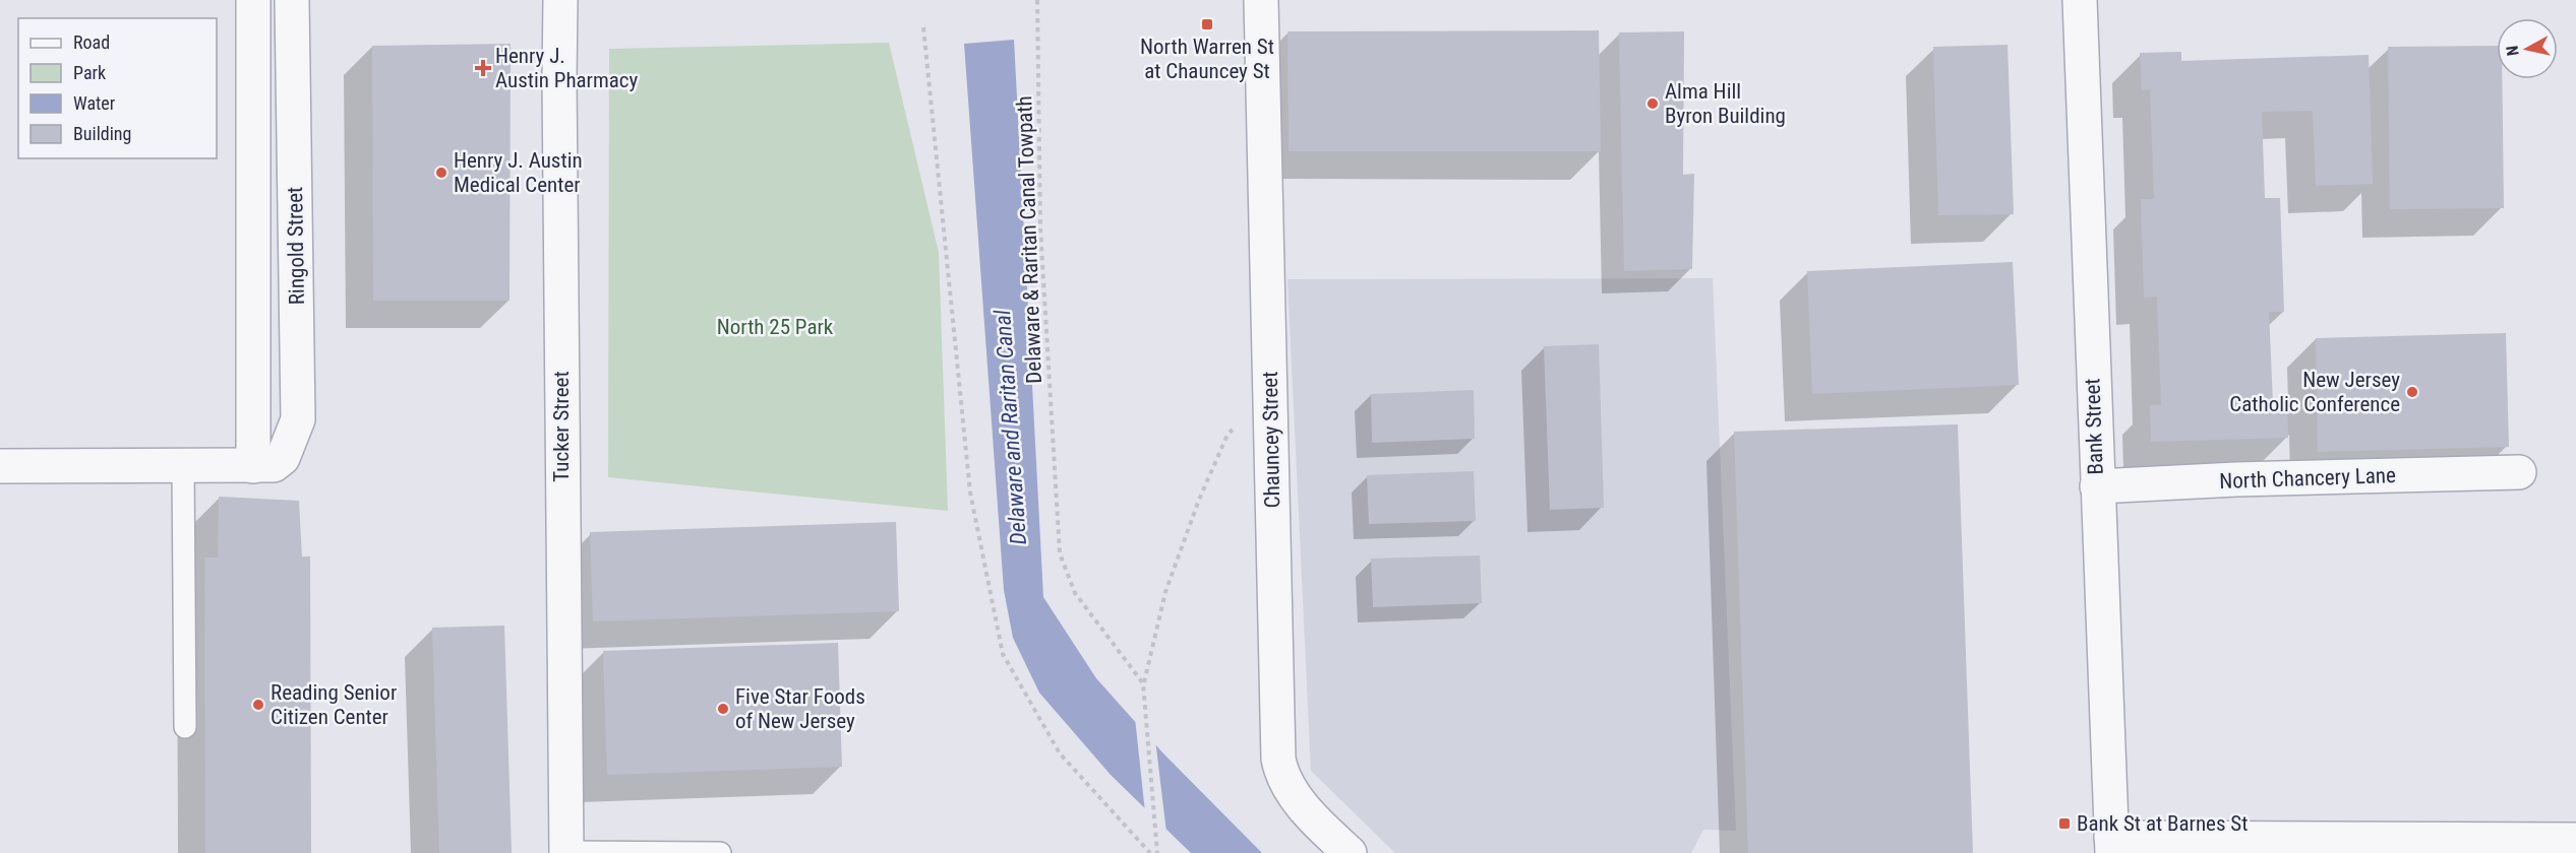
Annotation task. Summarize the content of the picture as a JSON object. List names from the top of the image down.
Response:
{
  "streets": {
    "street": [
      "Ringold Street",
      "Tucker Street",
      "Bank Street",
      "Chauncey Street",
      "North Chancery Lane"
    ],
    "path": ["Delaware & Raritan Canal Towpath"]
  },
  "crossings": [
    ["Bank Street", "North Chancery Lane"]
  ],
  "water": ["Delaware and Raritan Canal"],
  "parks": ["North 25 Park"],
  "places": {
    "transit": ["North Warren St at Chauncey St", "Bank St at Barnes St"],
    "health": ["Henry J. Austin Pharmacy"],
    "other": [
      "Alma Hill Byron Building",
      "Henry J. Austin Medical Center",
      "New Jersey Catholic Conference",
      "Reading Senior Citizen Center",
      "Five Star Foods of New Jersey"
    ]
  },
  "legend": [
    "Road",
    "Park",
    "Water",
    "Building"
  ],
  "north": "left"
}
